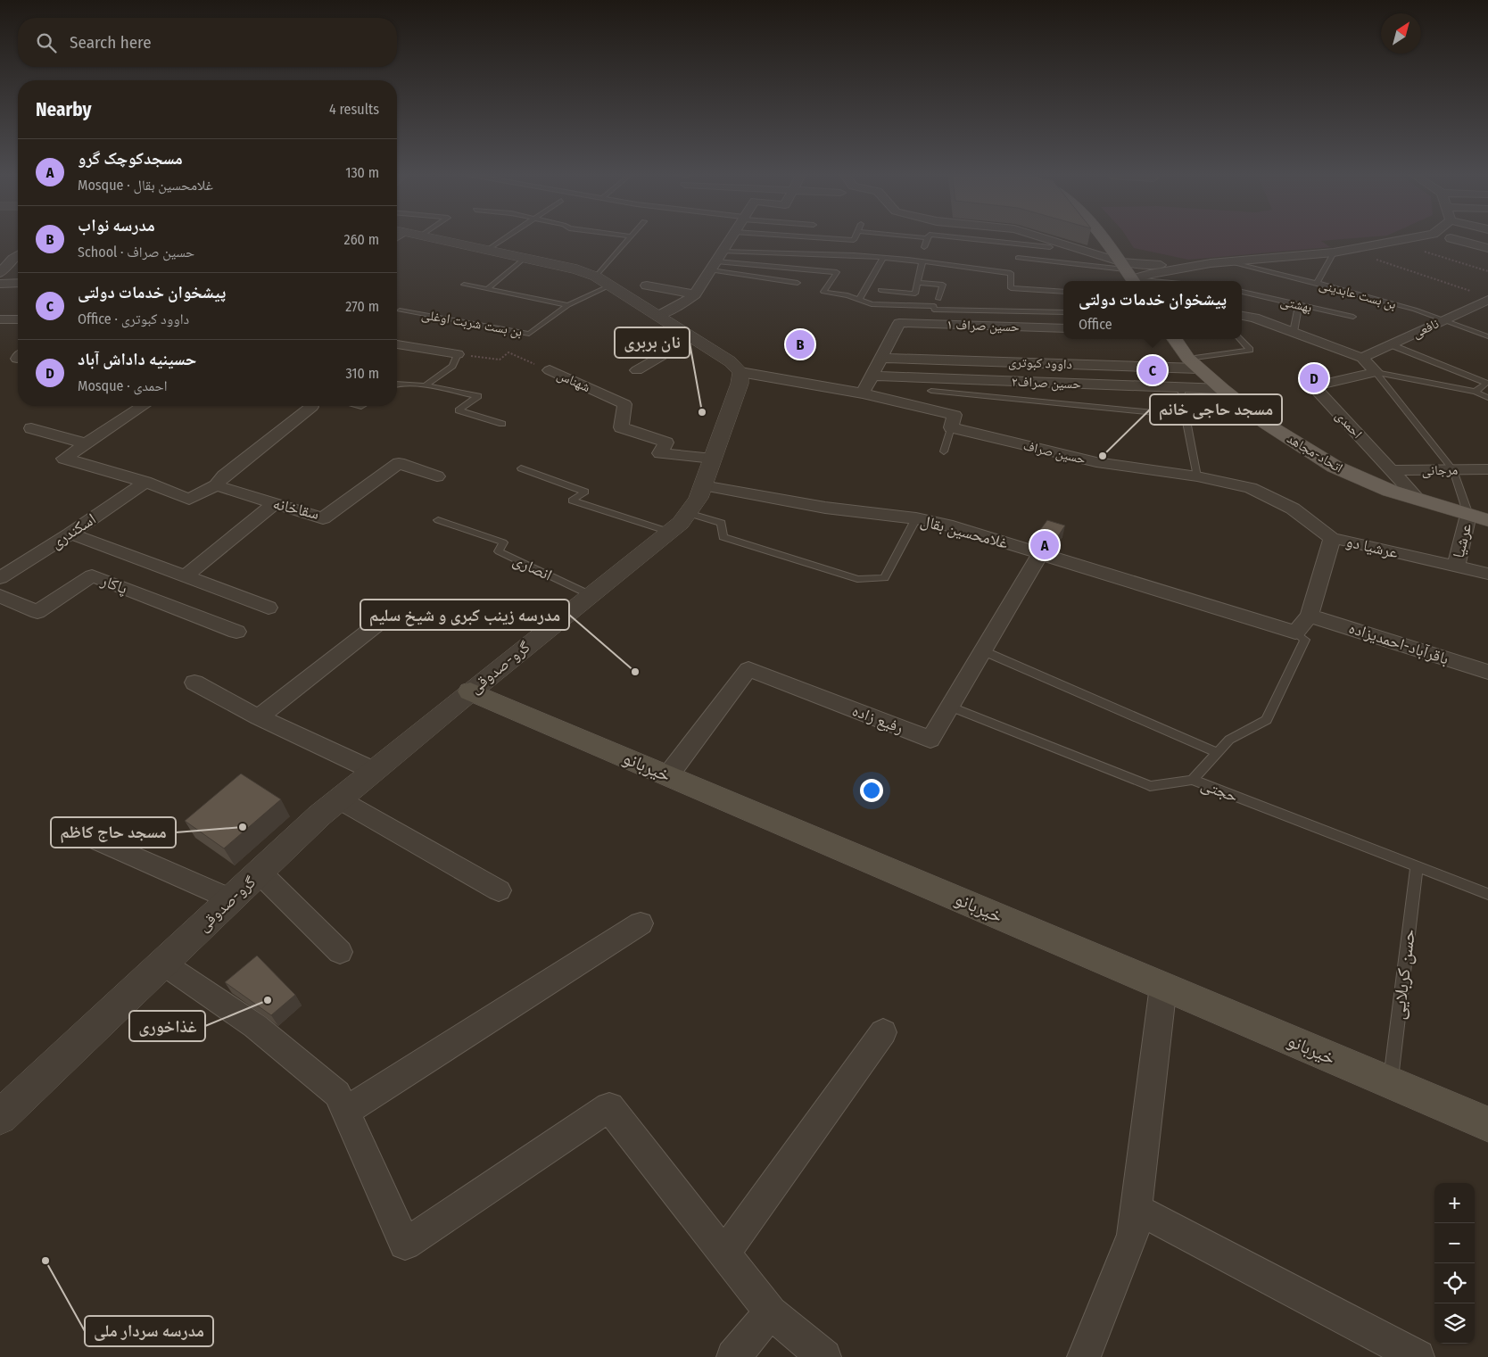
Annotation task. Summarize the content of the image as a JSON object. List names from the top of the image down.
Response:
{
  "streets": {
    "main road": ["اتحاد-مجاهد", "خیربانو"],
    "street": [
      "حسین صراف ۱",
      "نافعی",
      "داوود کبوتری",
      "شهناس",
      "حسین صراف۲",
      "احمدی",
      "حسین صراف",
      "مرجانی",
      "سقاخانه",
      "اسکندری",
      "غلامحسین بقال",
      "عرشیا",
      "عرشیا دو",
      "پاکار",
      "باقرآباد-احمدیزاده",
      "گرو-صدوقی",
      "رفیع زاده"
    ],
    "lane": [
      "بن بست عابدینی",
      "بهشتی",
      "بن بست شربت اوغلی",
      "انصاری",
      "حجتی",
      "حسن کربلایی"
    ]
  },
  "crossings": [
    ["بن بست عابدینی", "نافعی"],
    ["حسین صراف ۱", "داوود کبوتری"],
    ["داوود کبوتری", "اتحاد-مجاهد"],
    ["شهناس", "گرو-صدوقی"],
    ["حسین صراف۲", "اتحاد-مجاهد"],
    ["احمدی", "اتحاد-مجاهد"],
    ["احمدی", "مرجانی"],
    ["حسین صراف", "عرشیا دو"],
    ["اتحاد-مجاهد", "عرشیا"],
    ["غلامحسین بقال", "عرشیا دو"],
    ["غلامحسین بقال", "گرو-صدوقی"],
    ["غلامحسین بقال", "رفیع زاده"],
    ["عرشیا", "عرشیا دو"],
    ["عرشیا دو", "باقرآباد-احمدیزاده"],
    ["انصاری", "گرو-صدوقی"],
    ["گرو-صدوقی", "خیربانو"],
    ["رفیع زاده", "خیربانو"],
    ["رفیع زاده", "حجتی"],
    ["خیربانو", "حسن کربلایی"],
    ["حجتی", "حسن کربلایی"]
  ],
  "places": [
    "نان بربری",
    "مسجد حاجی خانم",
    "مدرسه زینب کبری و شیخ سلیم",
    "مسجد حاج کاظم",
    "غذاخوری",
    "مدرسه سردار ملی"
  ],
  "north": "top right",
  "page": {
    "search": "Search here",
    "heading": ["Nearby", "4 results"],
    "list": [
      {
        "mark": "A",
        "name": "مسجدکوچک گرو",
        "note": "Mosque · غلامحسین بقال",
        "value": "130 m"
      },
      {
        "mark": "B",
        "name": "مدرسه نواب",
        "note": "School · حسین صراف",
        "value": "260 m"
      },
      {
        "mark": "C",
        "name": "پیشخوان خدمات دولتی",
        "note": "Office · داوود کبوتری",
        "value": "270 m"
      },
      {
        "mark": "D",
        "name": "حسینیه داداش آباد",
        "note": "Mosque · احمدی",
        "value": "310 m"
      }
    ],
    "popup": ["پیشخوان خدمات دولتی", "Office"],
    "pins": [
      "B",
      "C",
      "D",
      "A"
    ],
    "map_buttons": ["+", "−"]
  }
}
